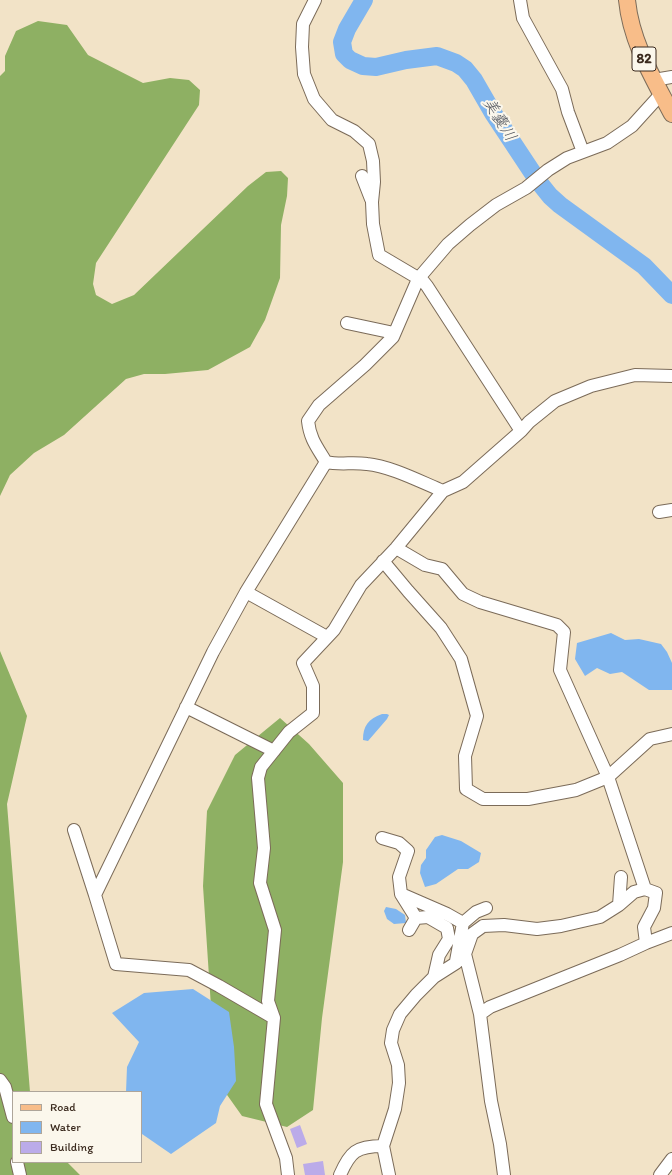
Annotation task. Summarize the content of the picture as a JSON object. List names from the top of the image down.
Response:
{
  "streets": {
    "main road": ["82"]
  },
  "water": ["美嚢川"],
  "legend": ["Road", "Water", "Building"]
}
